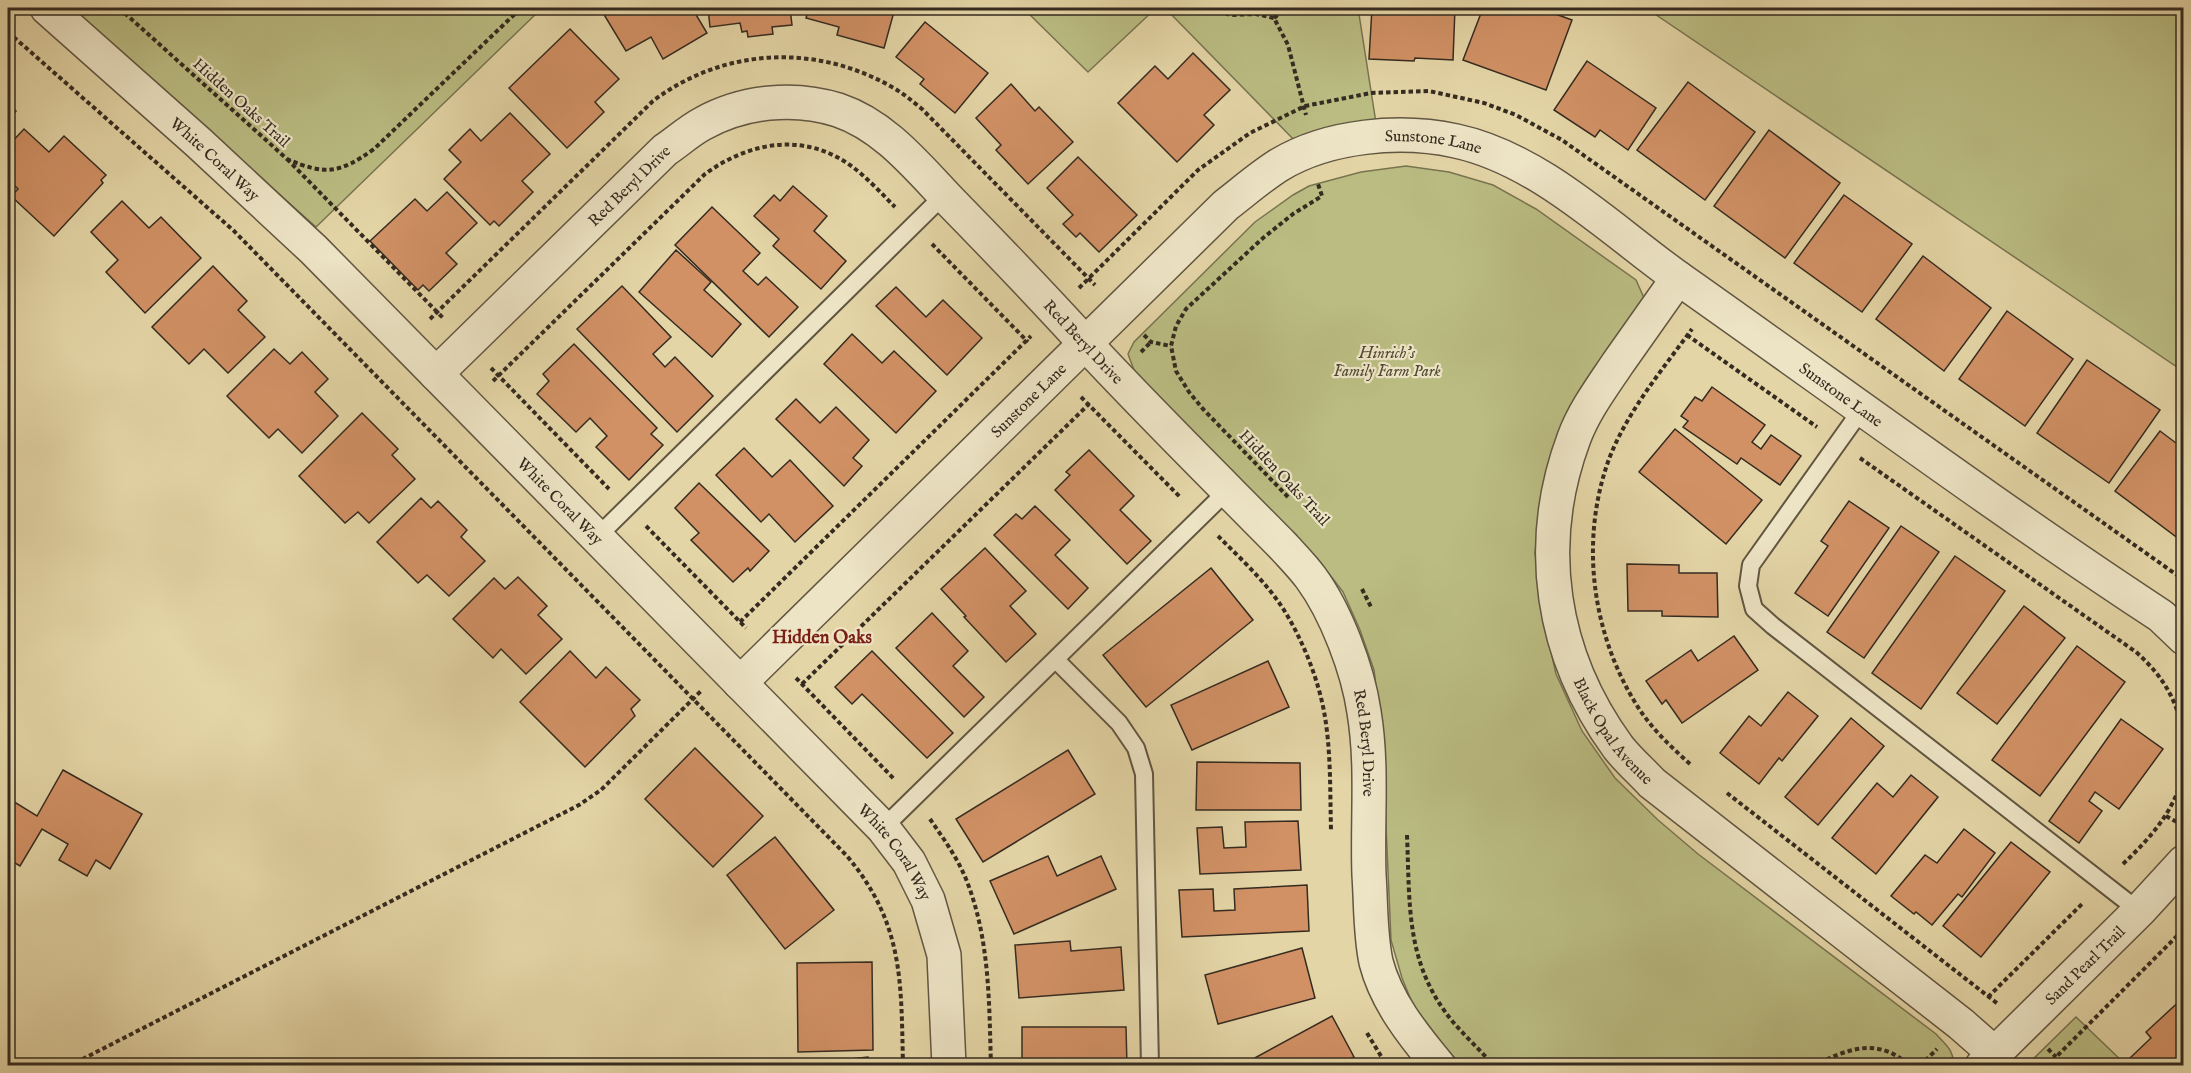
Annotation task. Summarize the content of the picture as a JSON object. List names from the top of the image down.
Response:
{
  "streets": {
    "street": [
      "Sunstone Lane",
      "White Coral Way",
      "Red Beryl Drive",
      "Black Opal Avenue",
      "Sand Pearl Trail"
    ],
    "path": ["Hidden Oaks Trail"]
  },
  "crossings": [
    ["Sunstone Lane", "White Coral Way"],
    ["Sunstone Lane", "Red Beryl Drive"],
    ["Sunstone Lane", "Black Opal Avenue"],
    ["White Coral Way", "Red Beryl Drive"],
    ["Black Opal Avenue", "Sand Pearl Trail"]
  ],
  "districts": ["Hidden Oaks"],
  "parks": ["Hinrich's Family Farm Park"]
}
